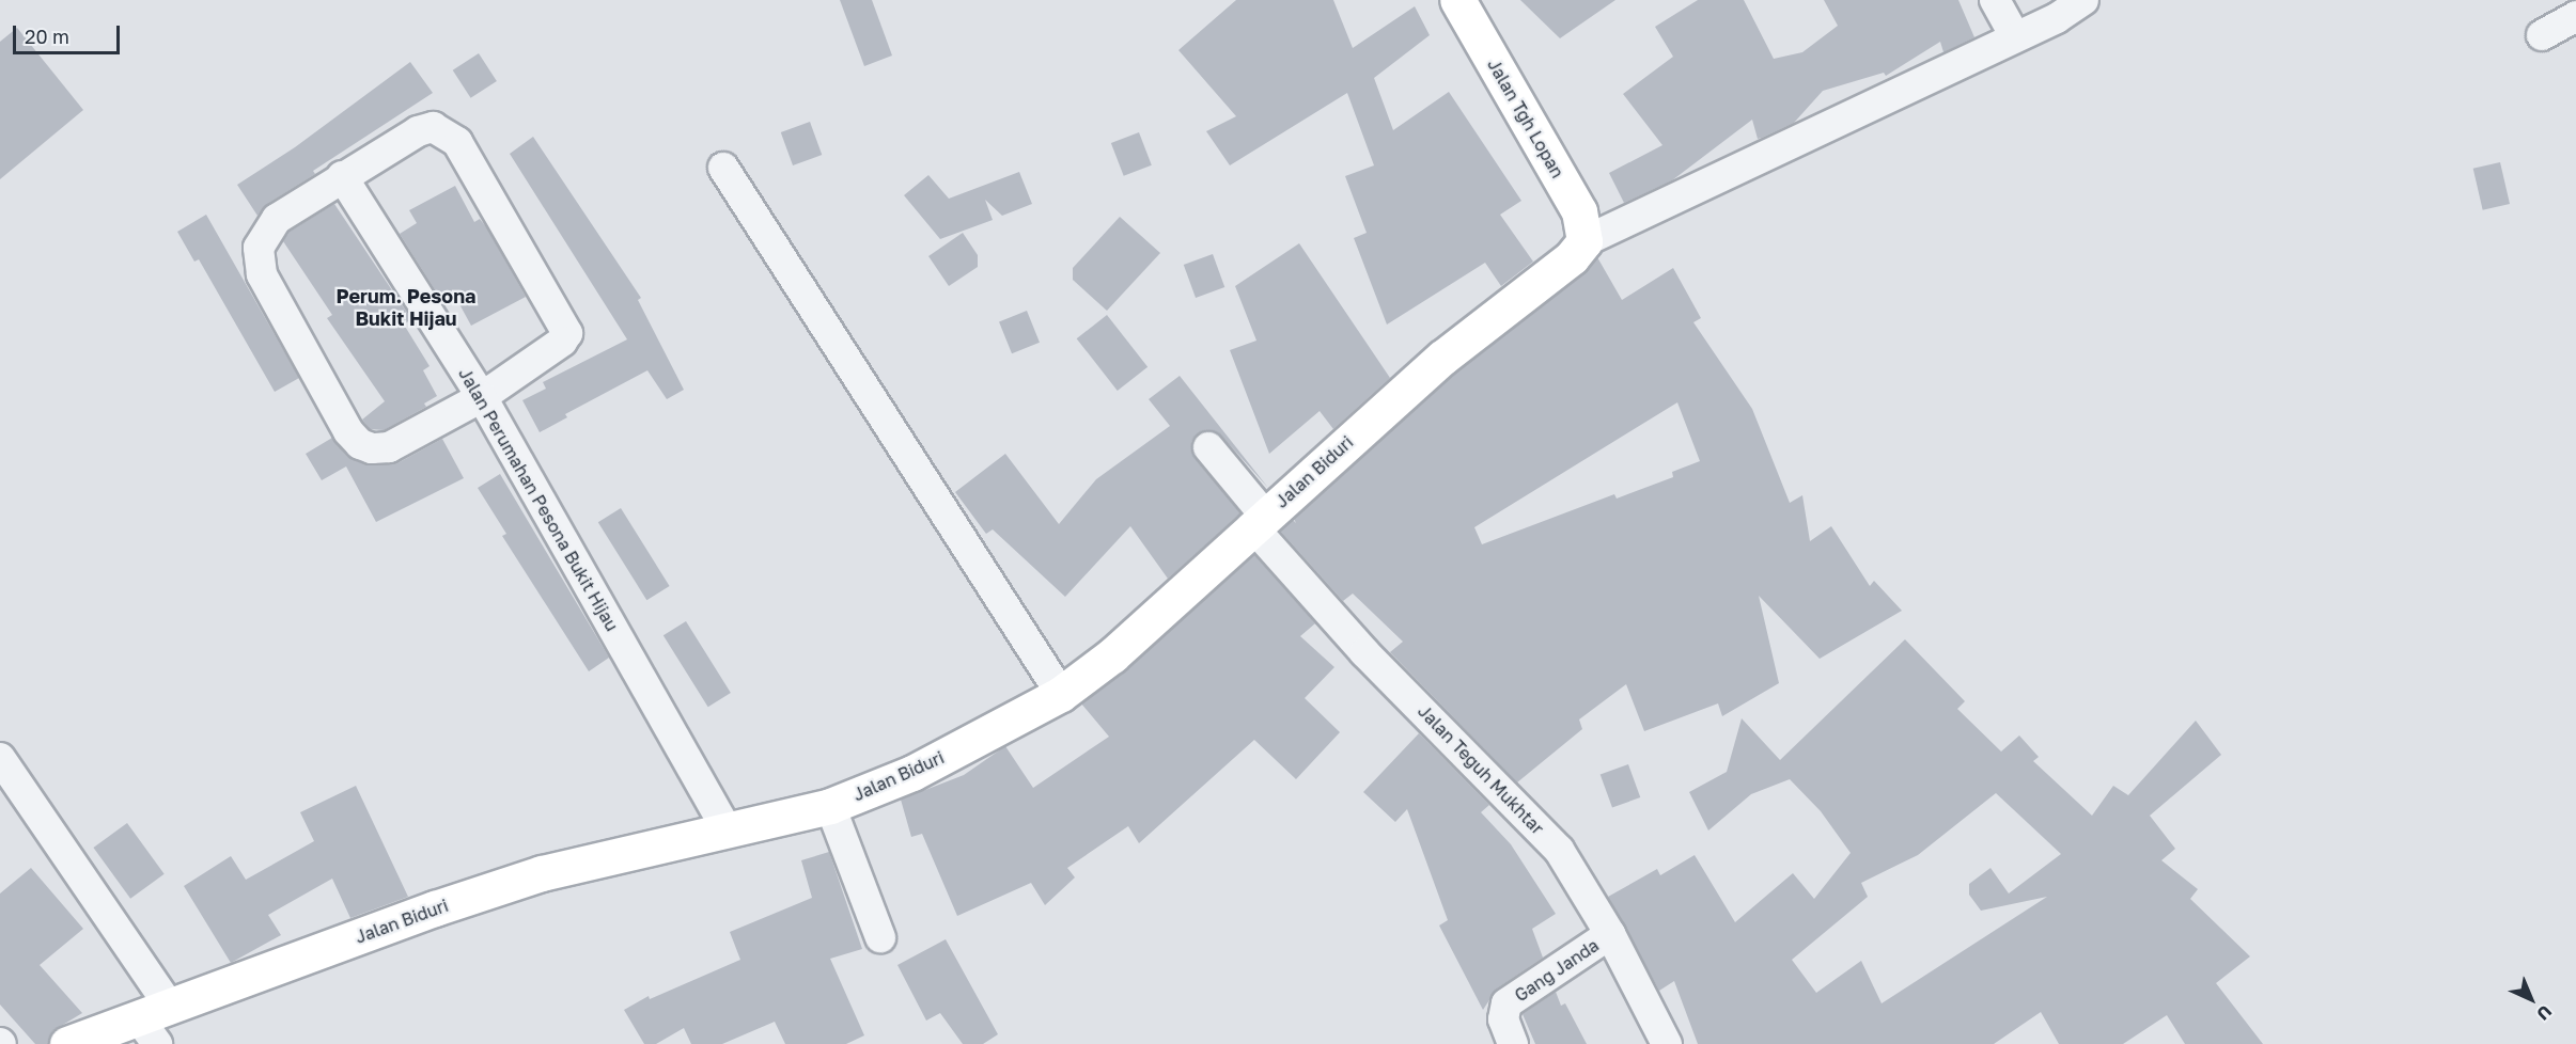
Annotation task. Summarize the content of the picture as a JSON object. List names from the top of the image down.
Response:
{
  "streets": {
    "street": [
      "Jalan Tgh Lopan",
      "Jalan Biduri",
      "Jalan Perumahan Pesona Bukit Hijau",
      "Jalan Teguh Mukhtar",
      "Gang Janda"
    ]
  },
  "crossings": [
    ["Jalan Tgh Lopan", "Jalan Biduri"],
    ["Jalan Biduri", "Jalan Perumahan Pesona Bukit Hijau"],
    ["Jalan Biduri", "Jalan Teguh Mukhtar"],
    ["Jalan Teguh Mukhtar", "Gang Janda"]
  ],
  "districts": ["Perum. Pesona Bukit Hijau"],
  "scale_bar": "20 m",
  "north": "bottom right"
}
